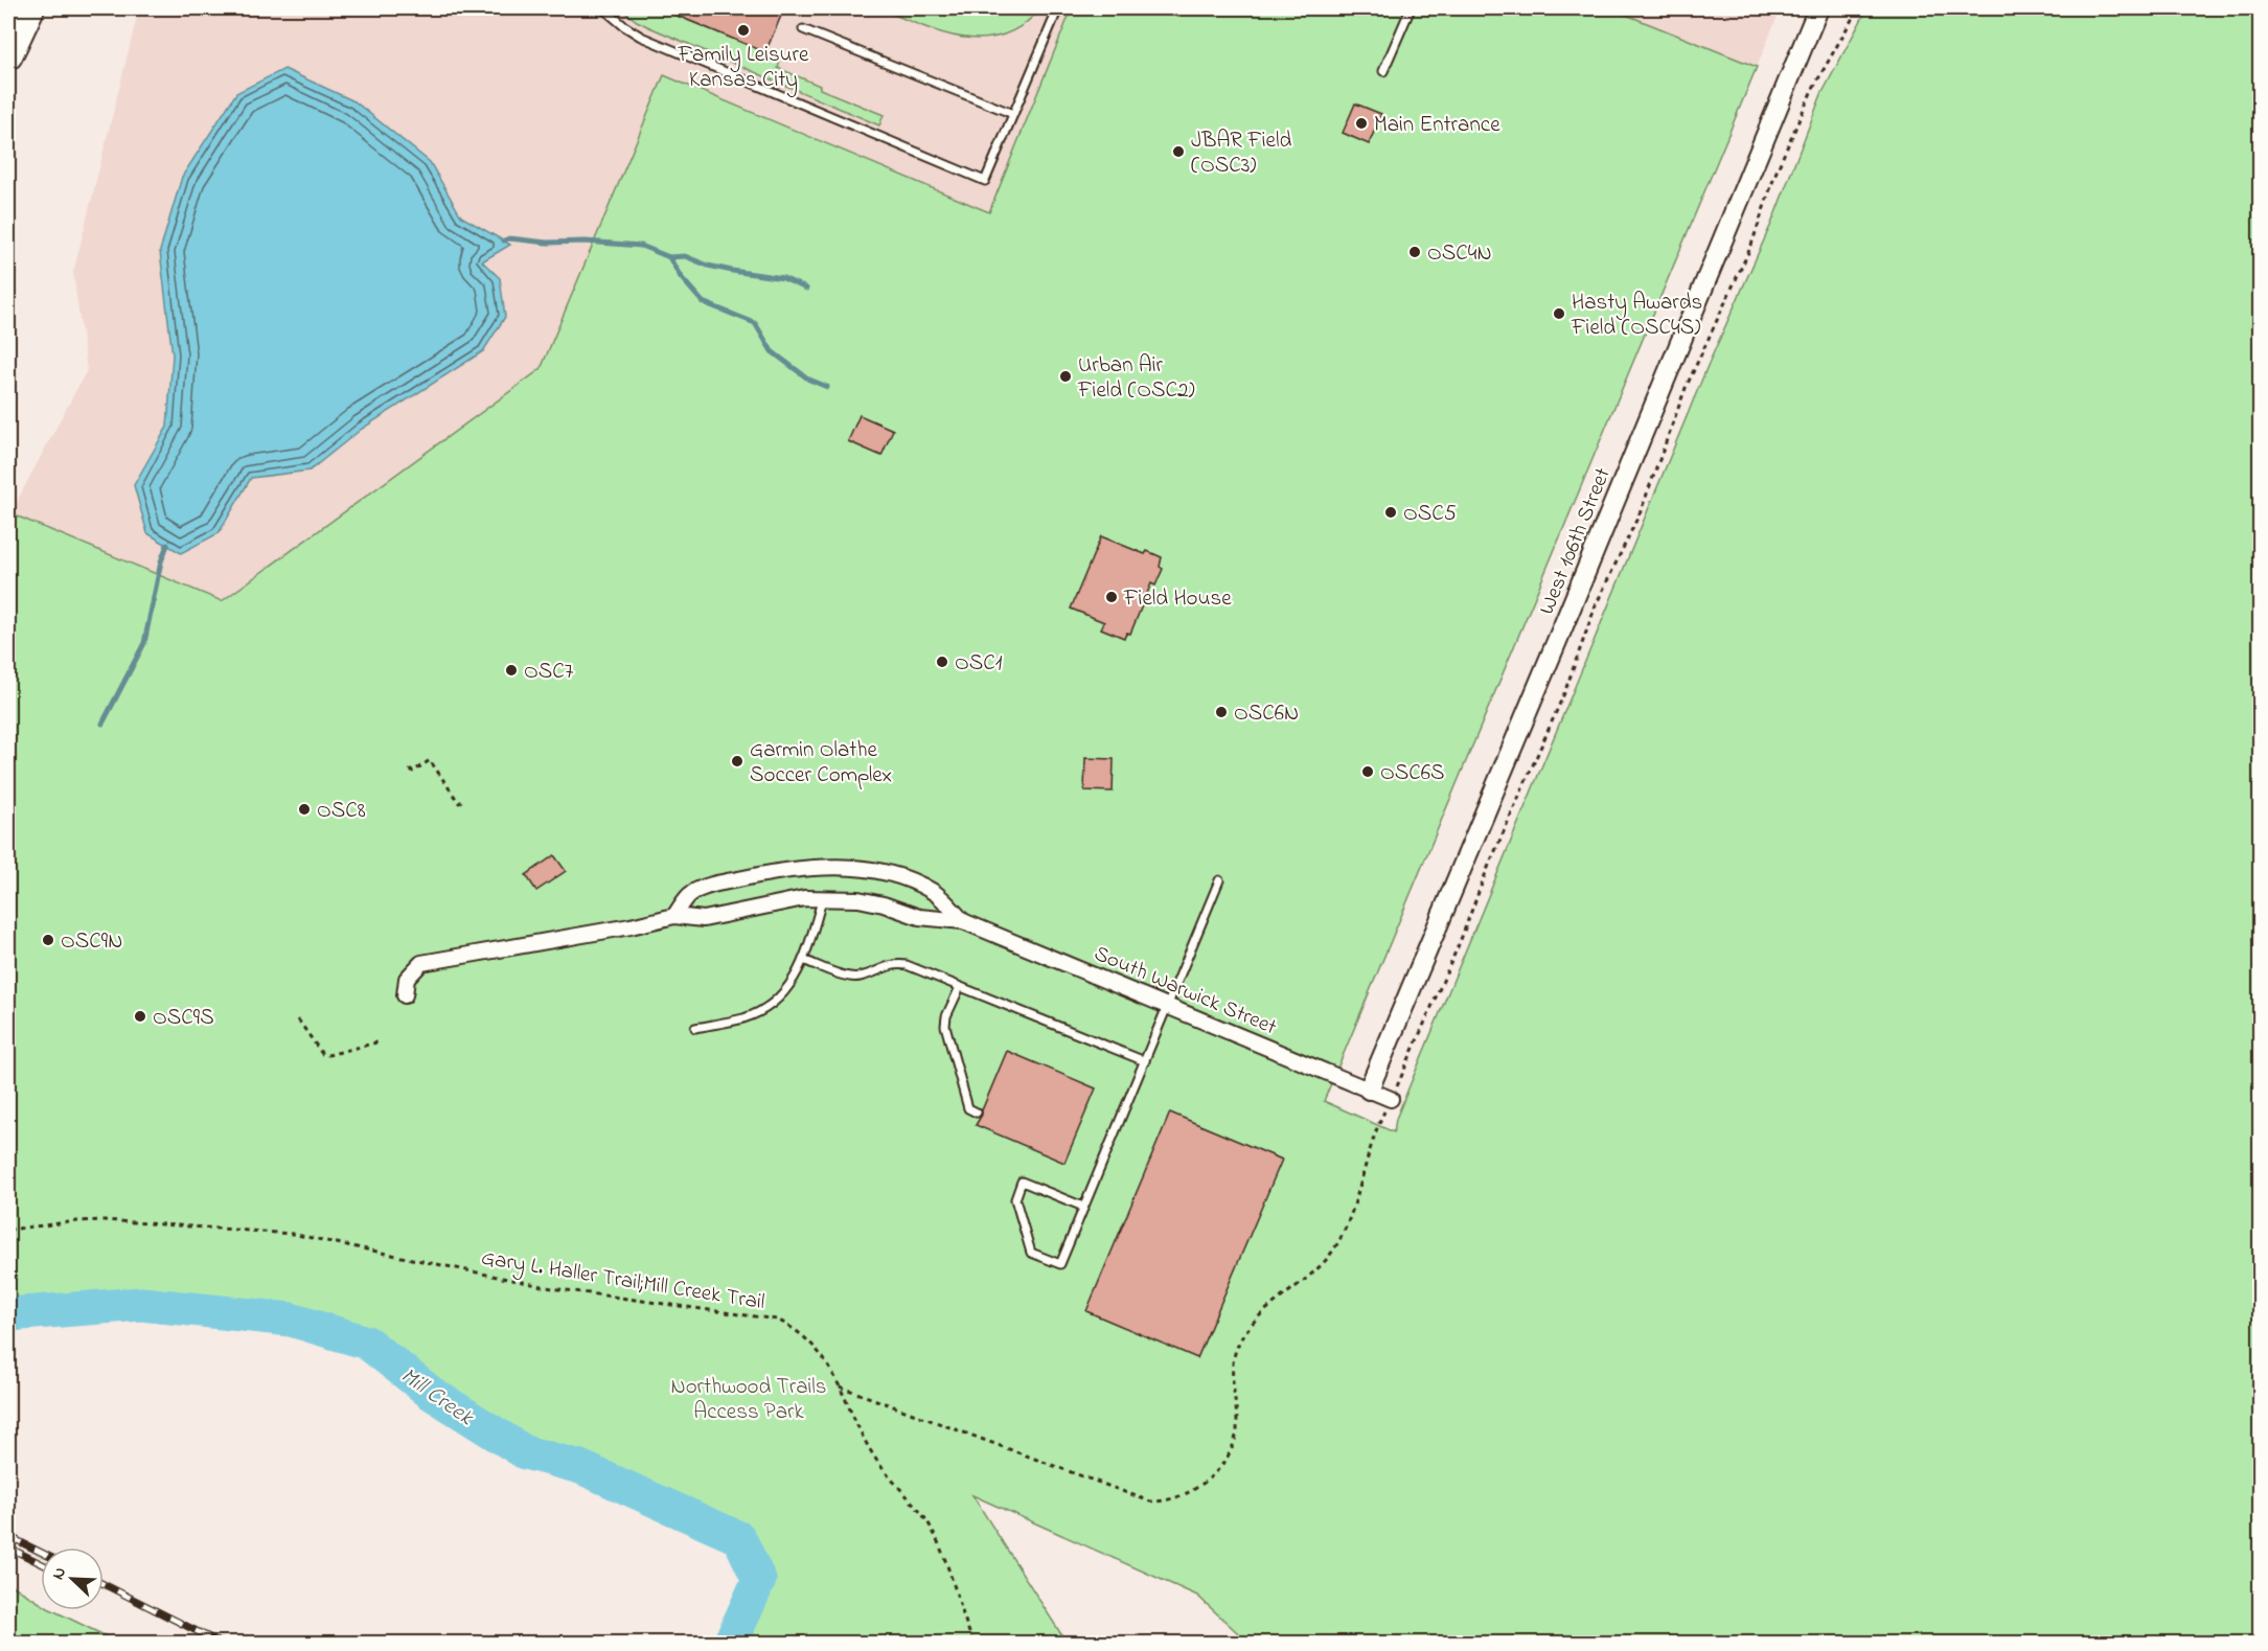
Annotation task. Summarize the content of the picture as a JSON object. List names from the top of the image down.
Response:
{
  "streets": {
    "street": ["West 106th Street", "South Warwick Street"],
    "path": ["Gary L. Haller Trail;Mill Creek Trail"]
  },
  "crossings": [
    ["West 106th Street", "South Warwick Street"]
  ],
  "water": ["Mill Creek"],
  "parks": ["Northwood Trails Access Park"],
  "places": [
    "Family Leisure Kansas City",
    "Main Entrance",
    "JBAR Field (OSC3)",
    "OSC4N",
    "Hasty Awards Field (OSC4S)",
    "Urban Air Field (OSC2)",
    "OSC5",
    "Field House",
    "OSC1",
    "OSC7",
    "OSC6N",
    "Garmin Olathe Soccer Complex",
    "OSC6S",
    "OSC8",
    "OSC9N",
    "OSC9S"
  ],
  "north": "top left"
}
